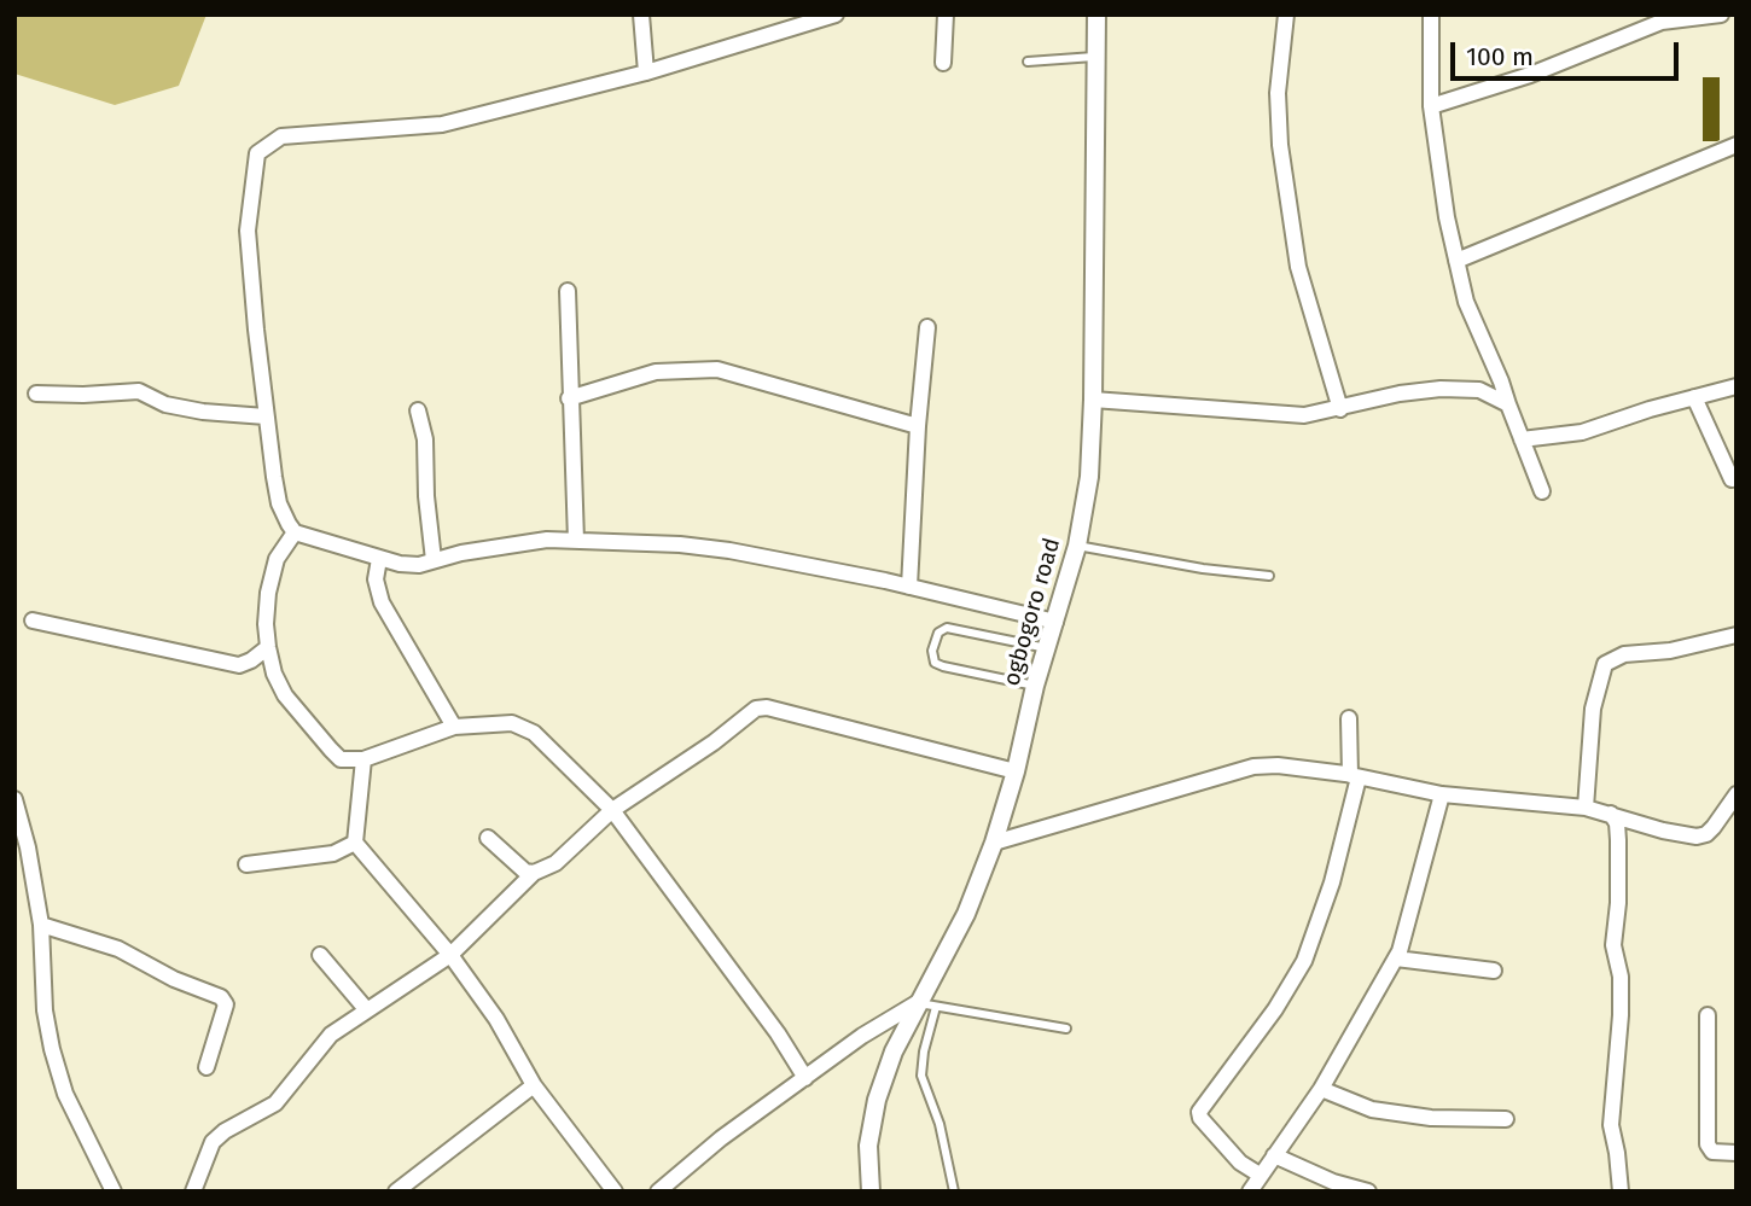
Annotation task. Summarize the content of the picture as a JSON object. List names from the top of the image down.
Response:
{
  "streets": {
    "street": ["ogbogoro road"]
  },
  "scale_bar": "100 m"
}
